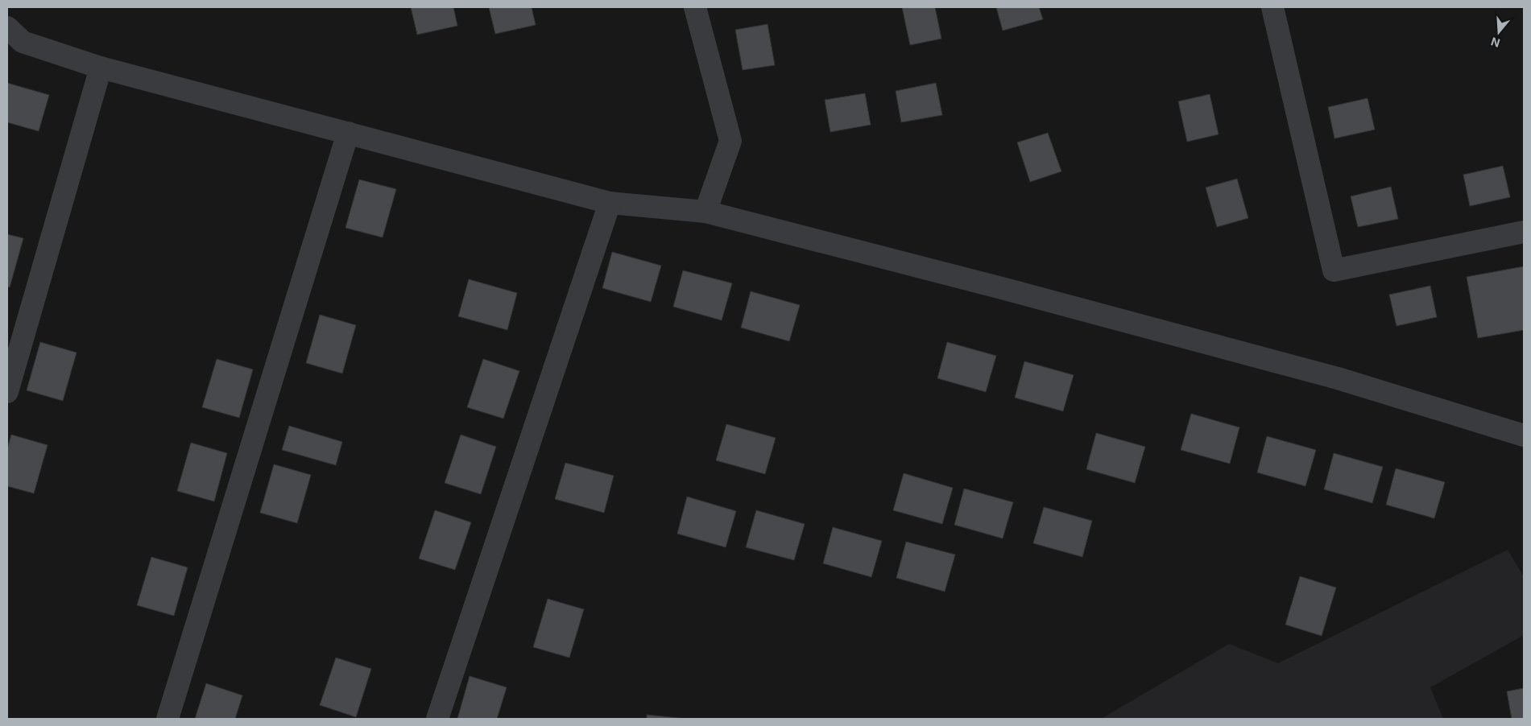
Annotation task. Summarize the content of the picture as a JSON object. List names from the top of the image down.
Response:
{
  "north": "bottom"
}
